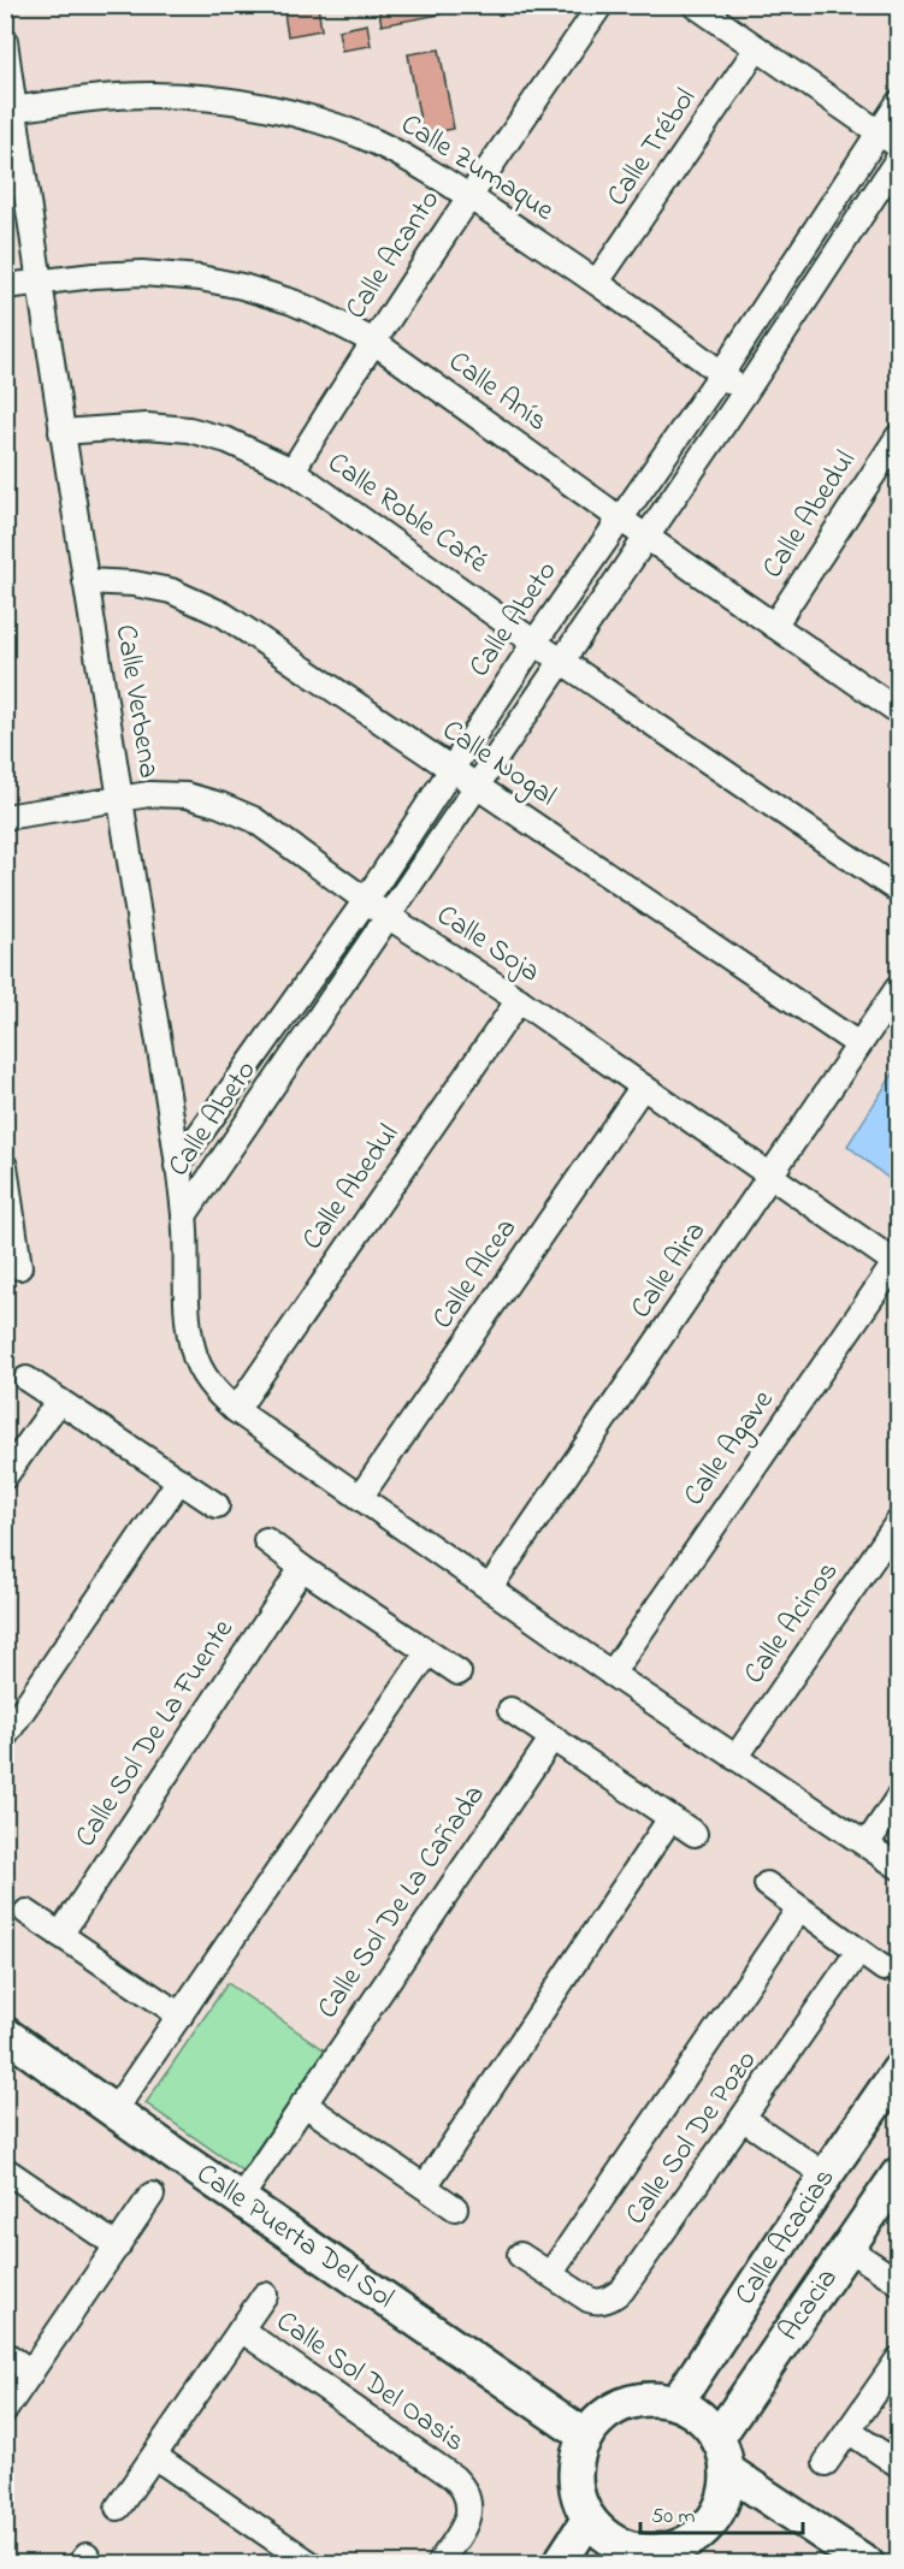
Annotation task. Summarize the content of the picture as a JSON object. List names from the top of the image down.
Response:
{
  "streets": {
    "street": [
      "Calle Trébol",
      "Calle Zumaque",
      "Calle Acanto",
      "Calle Anís",
      "Calle Roble Café",
      "Calle Abedul",
      "Calle Abeto",
      "Calle Verbena",
      "Calle Nogal",
      "Calle Soja",
      "Calle Aira",
      "Calle Alcea",
      "Calle Agave",
      "Calle Acinos",
      "Calle Sol De La Fuente",
      "Calle Sol De La Cañada",
      "Calle Sol De Pozo",
      "Calle Puerta Del Sol",
      "Calle Acacias",
      "Acacia",
      "Calle Sol Del Oasis"
    ]
  },
  "crossings": [
    ["Calle Trébol", "Calle Zumaque"],
    ["Calle Zumaque", "Calle Acanto"],
    ["Calle Zumaque", "Calle Abeto"],
    ["Calle Zumaque", "Calle Verbena"],
    ["Calle Acanto", "Calle Anís"],
    ["Calle Acanto", "Calle Roble Café"],
    ["Calle Anís", "Calle Abedul"],
    ["Calle Anís", "Calle Abeto"],
    ["Calle Anís", "Calle Verbena"],
    ["Calle Roble Café", "Calle Abeto"],
    ["Calle Roble Café", "Calle Verbena"],
    ["Calle Abedul", "Calle Verbena"],
    ["Calle Abedul", "Calle Soja"],
    ["Calle Abeto", "Calle Verbena"],
    ["Calle Abeto", "Calle Nogal"],
    ["Calle Abeto", "Calle Soja"],
    ["Calle Verbena", "Calle Nogal"],
    ["Calle Verbena", "Calle Soja"],
    ["Calle Nogal", "Calle Aira"],
    ["Calle Soja", "Calle Aira"],
    ["Calle Soja", "Calle Alcea"],
    ["Calle Soja", "Calle Agave"],
    ["Calle Sol De La Cañada", "Calle Puerta Del Sol"],
    ["Calle Puerta Del Sol", "Calle Acacias"],
    ["Calle Puerta Del Sol", "Acacia"],
    ["Calle Acacias", "Acacia"]
  ],
  "scale_bar": "50 m"
}
